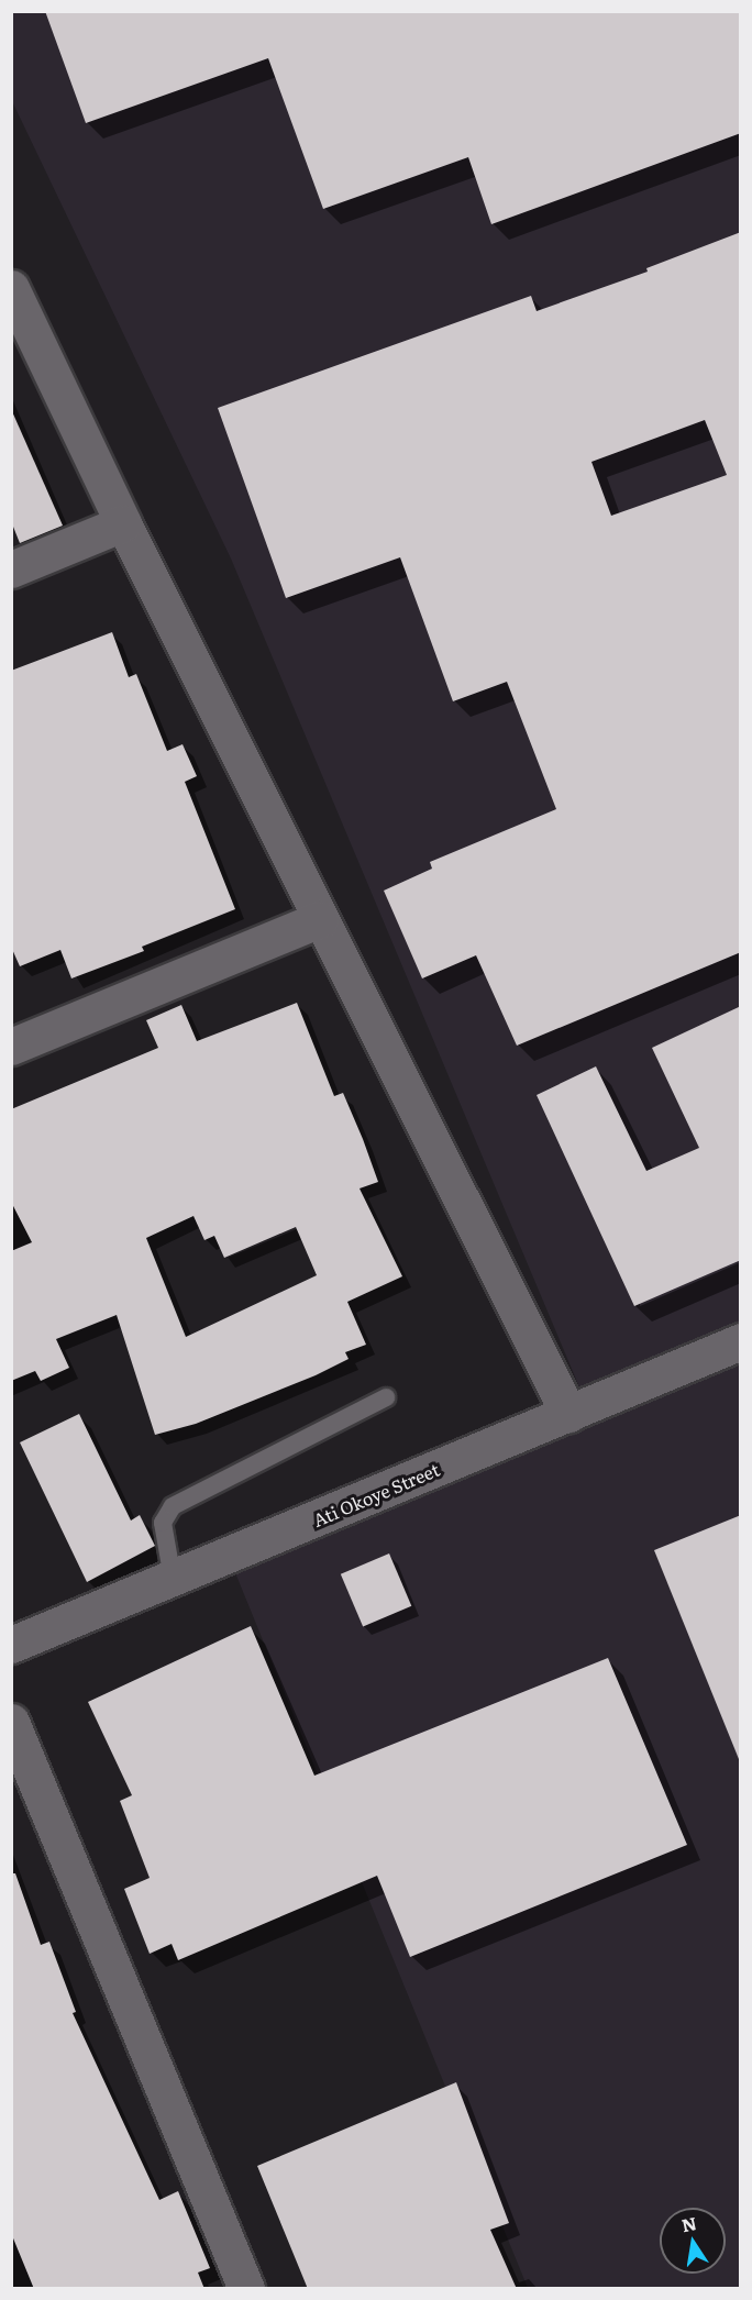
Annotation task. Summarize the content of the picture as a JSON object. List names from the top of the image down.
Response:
{
  "streets": {
    "street": ["Ati Okoye Street"]
  },
  "north": "top"
}
